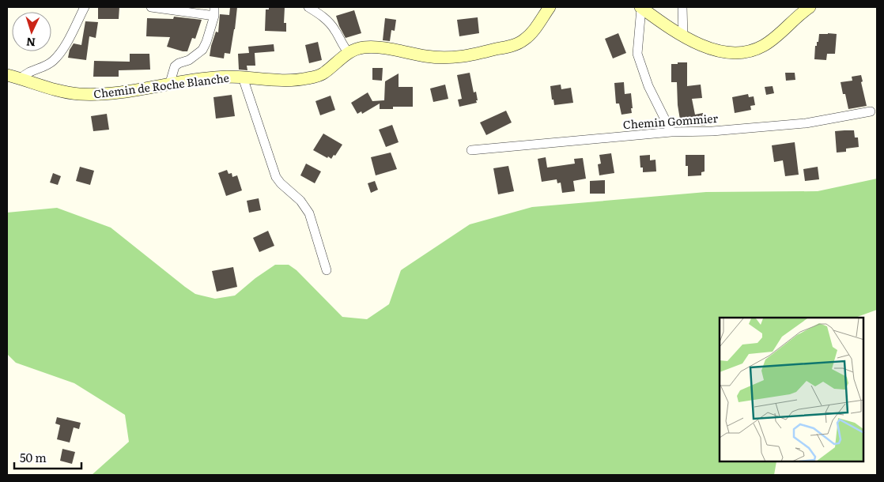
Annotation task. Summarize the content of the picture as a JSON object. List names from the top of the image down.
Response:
{
  "streets": {
    "main road": ["Chemin de Roche Blanche"],
    "street": ["Chemin Gommier"]
  },
  "scale_bar": "50 m",
  "north": "bottom"
}
